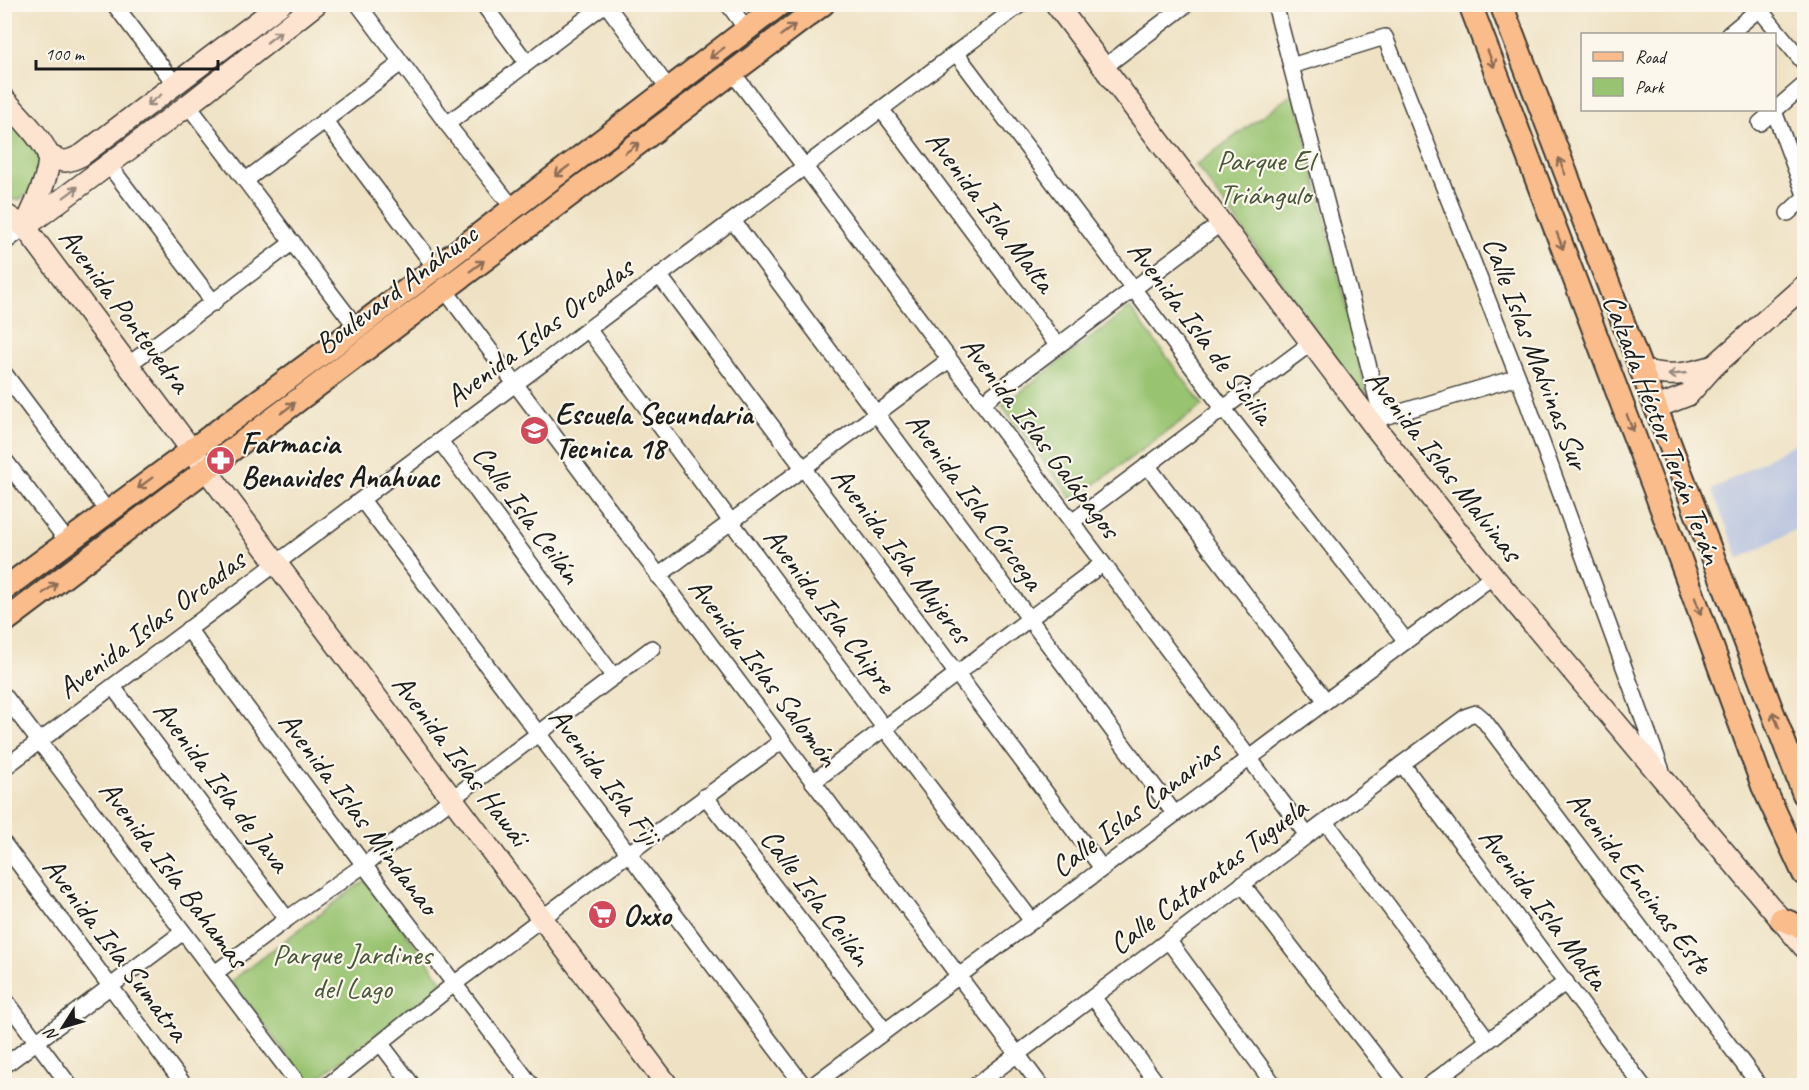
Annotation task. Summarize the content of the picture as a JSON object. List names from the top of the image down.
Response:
{
  "streets": {
    "main road": ["Boulevard Anáhuac", "Calzada Héctor Terán Terán"],
    "street": [
      "Avenida Isla Malta",
      "Avenida Pontevedra",
      "Avenida Islas Orcadas",
      "Avenida Isla de Sicilia",
      "Calle Islas Malvinas Sur",
      "Avenida Islas Galápagos",
      "Avenida Islas Malvinas",
      "Avenida Isla Córcega",
      "Calle Isla Ceilán",
      "Avenida Isla Mujeres",
      "Avenida Isla Chipre",
      "Avenida Islas Salomón",
      "Avenida Islas Hawái",
      "Avenida Isla Fiji",
      "Avenida Isla de Java",
      "Calle Islas Canarias",
      "Avenida Islas Mindanao",
      "Avenida Isla Bahamas",
      "Calle Cataratas Tuguela",
      "Avenida Encinas Este",
      "Avenida Isla Sumatra"
    ]
  },
  "crossings": [
    ["Avenida Isla Malta", "Avenida Islas Orcadas"],
    ["Avenida Isla Malta", "Calle Cataratas Tuguela"],
    ["Boulevard Anáhuac", "Avenida Pontevedra"],
    ["Boulevard Anáhuac", "Avenida Islas Galápagos"],
    ["Boulevard Anáhuac", "Avenida Islas Salomón"],
    ["Boulevard Anáhuac", "Avenida Islas Hawái"],
    ["Avenida Pontevedra", "Avenida Islas Hawái"],
    ["Avenida Islas Orcadas", "Avenida Isla de Sicilia"],
    ["Avenida Islas Orcadas", "Avenida Islas Galápagos"],
    ["Avenida Islas Orcadas", "Avenida Isla Córcega"],
    ["Avenida Islas Orcadas", "Calle Isla Ceilán"],
    ["Avenida Islas Orcadas", "Avenida Isla Mujeres"],
    ["Avenida Islas Orcadas", "Avenida Isla Chipre"],
    ["Avenida Islas Orcadas", "Avenida Islas Salomón"],
    ["Avenida Islas Orcadas", "Avenida Islas Hawái"],
    ["Avenida Islas Orcadas", "Avenida Isla Fiji"],
    ["Avenida Islas Orcadas", "Avenida Isla de Java"],
    ["Avenida Islas Orcadas", "Avenida Islas Mindanao"],
    ["Avenida Islas Orcadas", "Avenida Isla Bahamas"],
    ["Avenida Isla de Sicilia", "Calle Islas Canarias"],
    ["Calle Islas Malvinas Sur", "Avenida Islas Malvinas"],
    ["Avenida Islas Galápagos", "Calle Islas Canarias"],
    ["Avenida Islas Galápagos", "Calle Cataratas Tuguela"],
    ["Avenida Islas Malvinas", "Calle Islas Canarias"],
    ["Avenida Isla Córcega", "Calle Islas Canarias"],
    ["Calle Isla Ceilán", "Calle Islas Canarias"],
    ["Avenida Isla Mujeres", "Calle Islas Canarias"],
    ["Avenida Isla Chipre", "Calle Islas Canarias"],
    ["Avenida Islas Salomón", "Calle Islas Canarias"],
    ["Avenida Islas Salomón", "Calle Cataratas Tuguela"],
    ["Calle Cataratas Tuguela", "Avenida Encinas Este"]
  ],
  "parks": ["Parque El Triángulo", "Parque Jardines del Lago"],
  "places": {
    "school or university": ["Escuela Secundaria Tecnica 18"],
    "pharmacy": ["Farmacia Benavides Anahuac"],
    "supermarket": ["Oxxo"]
  },
  "legend": ["Road", "Park"],
  "scale_bar": "100 m",
  "north": "bottom left"
}
